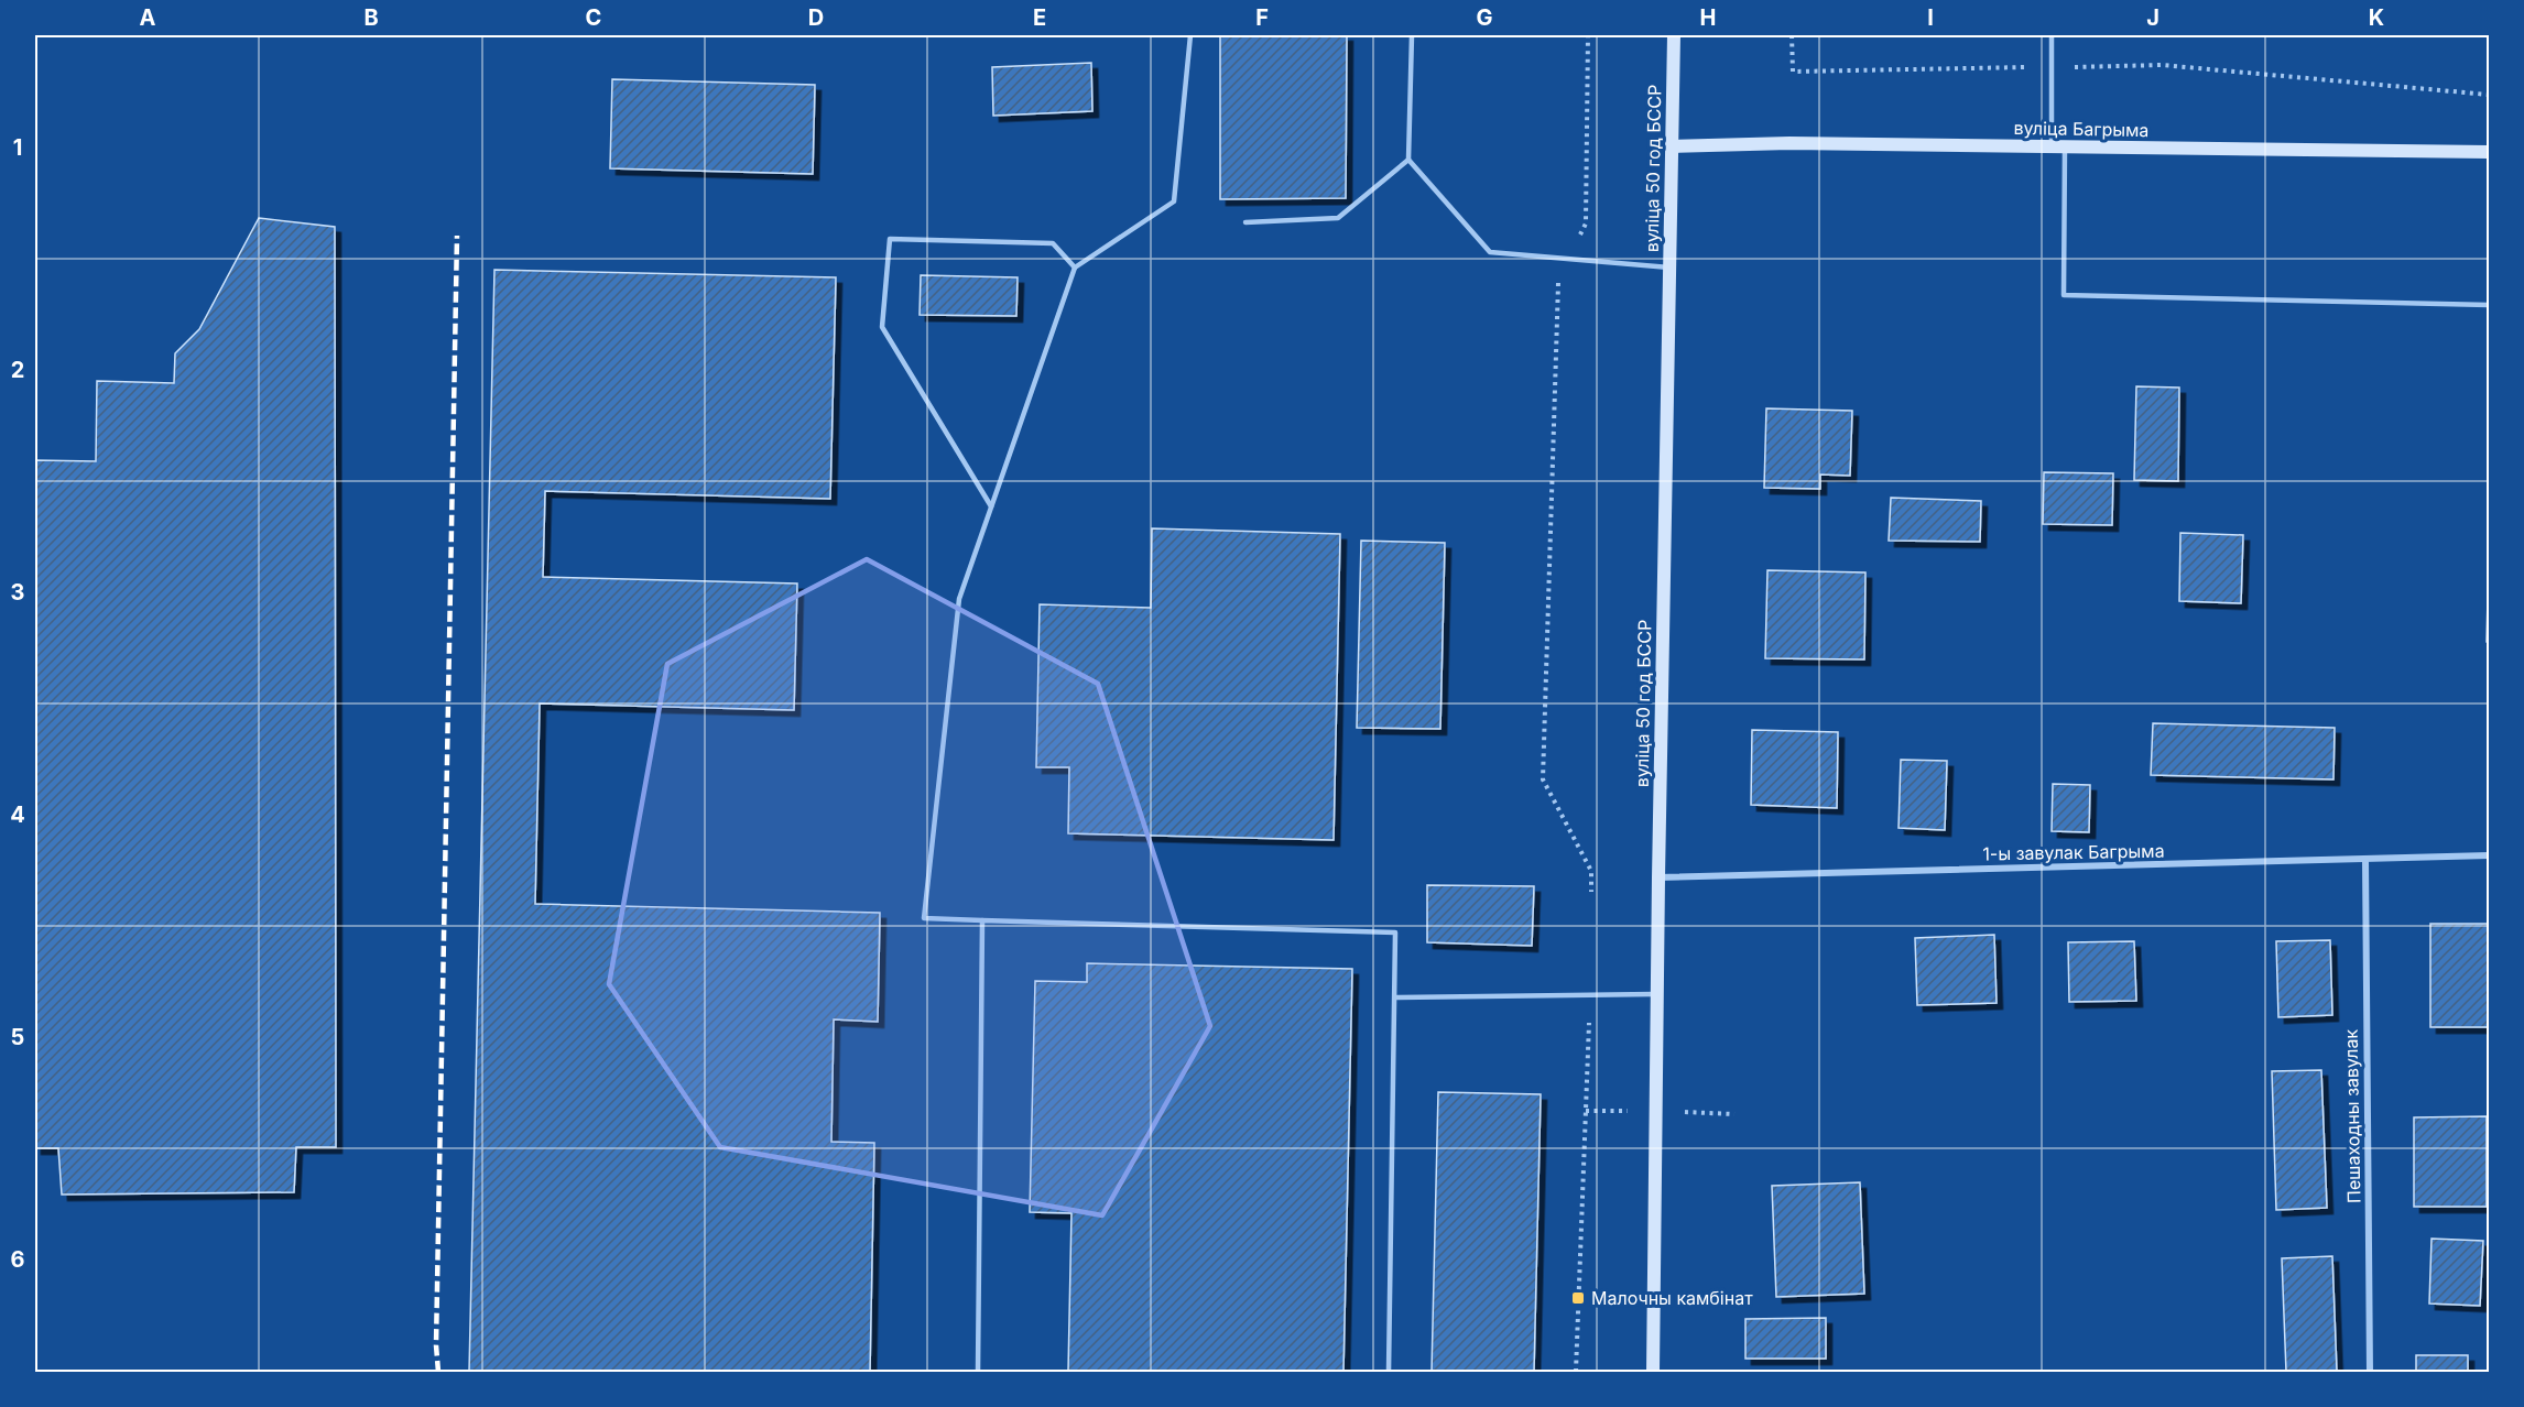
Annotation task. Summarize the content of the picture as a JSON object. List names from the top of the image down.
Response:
{
  "streets": {
    "main road": ["вуліца Багрыма", "вуліца 50 год БССР"],
    "street": ["1-ы завулак Багрыма", "Пешаходны завулак"]
  },
  "crossings": [
    ["вуліца Багрыма", "вуліца 50 год БССР"],
    ["вуліца 50 год БССР", "1-ы завулак Багрыма"],
    ["1-ы завулак Багрыма", "Пешаходны завулак"]
  ],
  "places": {
    "transit": ["Малочны камбінат"]
  },
  "grid": {
    "columns": [
      "A",
      "B",
      "C",
      "D",
      "E",
      "F",
      "G",
      "H",
      "I",
      "J",
      "K"
    ],
    "rows": [
      "1",
      "2",
      "3",
      "4",
      "5",
      "6"
    ]
  }
}
